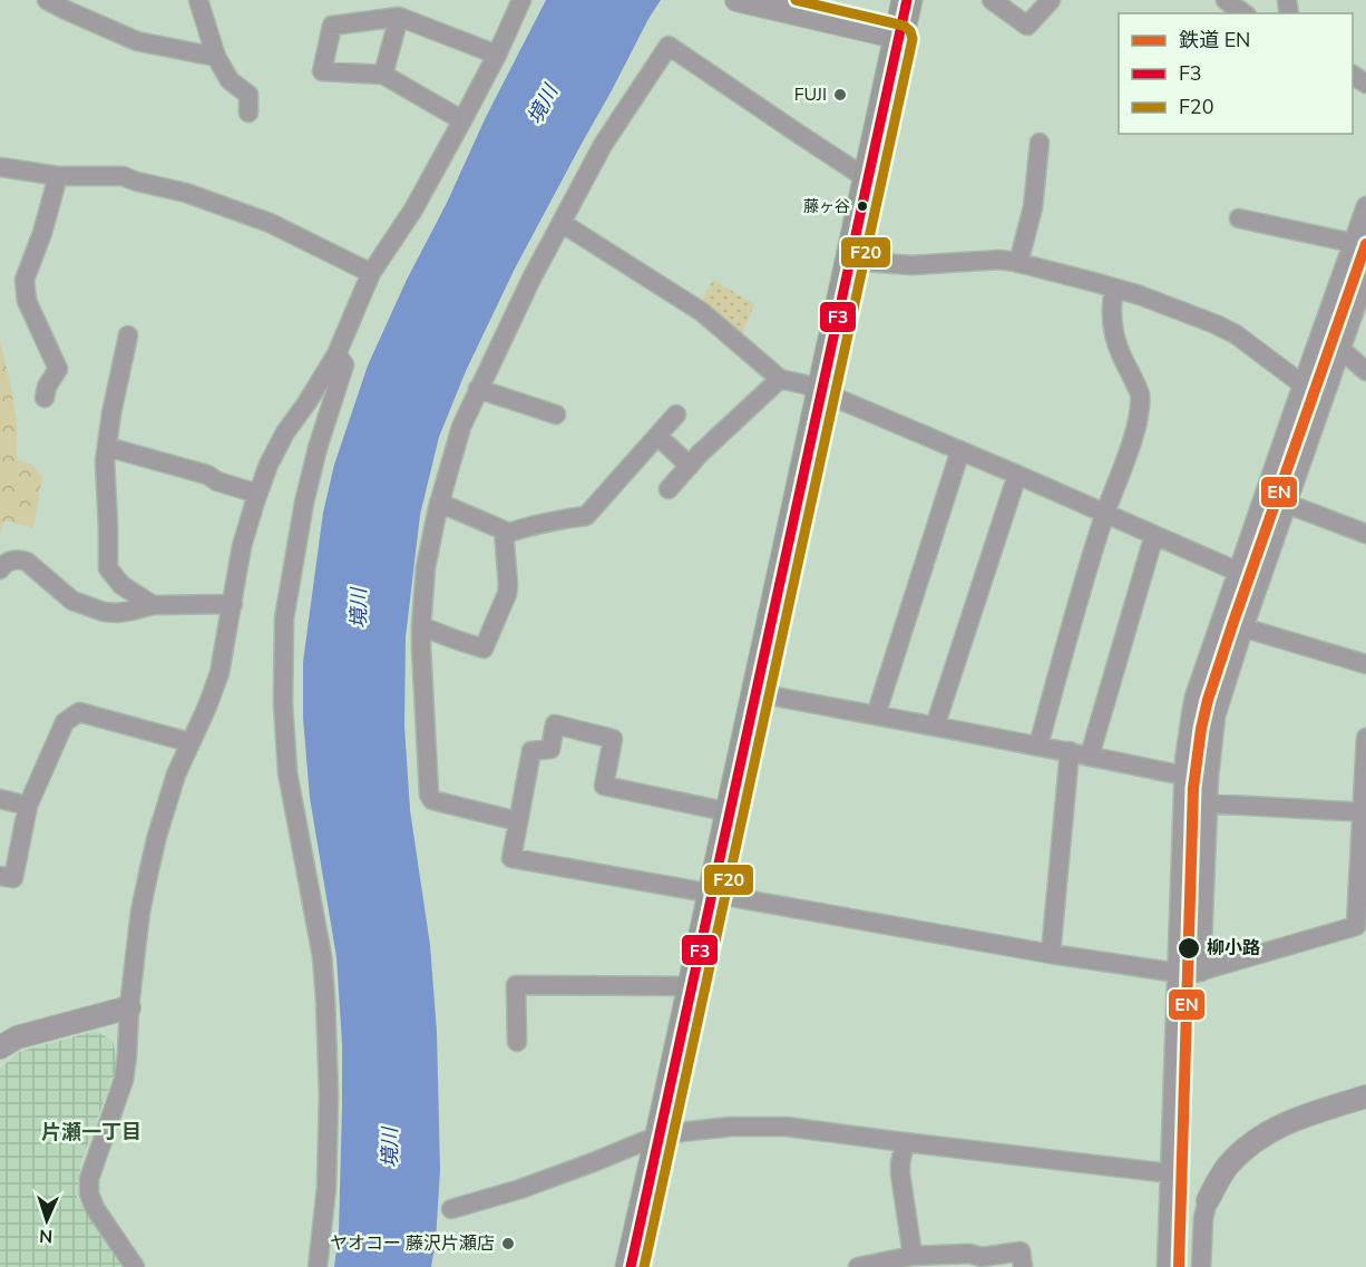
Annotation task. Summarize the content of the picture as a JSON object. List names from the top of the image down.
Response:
{
  "districts": ["片瀬一丁目"],
  "water": ["境川"],
  "places": [
    "FUJI",
    "藤ヶ谷",
    "柳小路",
    "ヤオコー 藤沢片瀬店"
  ],
  "lines": ["transit line F3", "transit line F20", "rail line EN"],
  "legend": ["鉄道 EN", "F3", "F20"],
  "north": "bottom"
}
